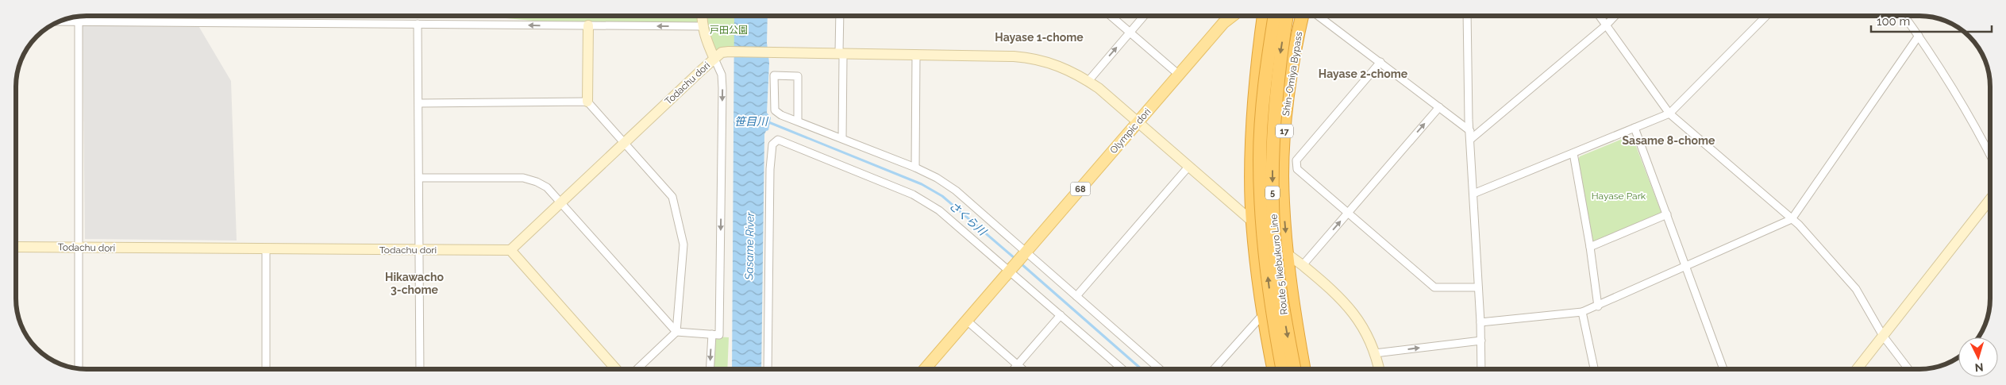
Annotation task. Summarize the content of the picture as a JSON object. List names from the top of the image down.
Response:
{
  "streets": {
    "highway": [
      "Shin-Omiya Bypass",
      "17",
      "5",
      "Route 5 Ikebukuro Line"
    ],
    "main road": ["Olympic dori", "68"],
    "street": ["Todachu dori"]
  },
  "crossings": [
    ["Olympic dori", "68"]
  ],
  "districts": [
    "Hayase 1-chome",
    "Hayase 2-chome",
    "Sasame 8-chome",
    "Hikawacho 3-chome"
  ],
  "water": ["笹目川", "さくら川", "Sasame River"],
  "parks": ["戸田公園", "Hayase Park"],
  "scale_bar": "100 m",
  "north": "bottom"
}
